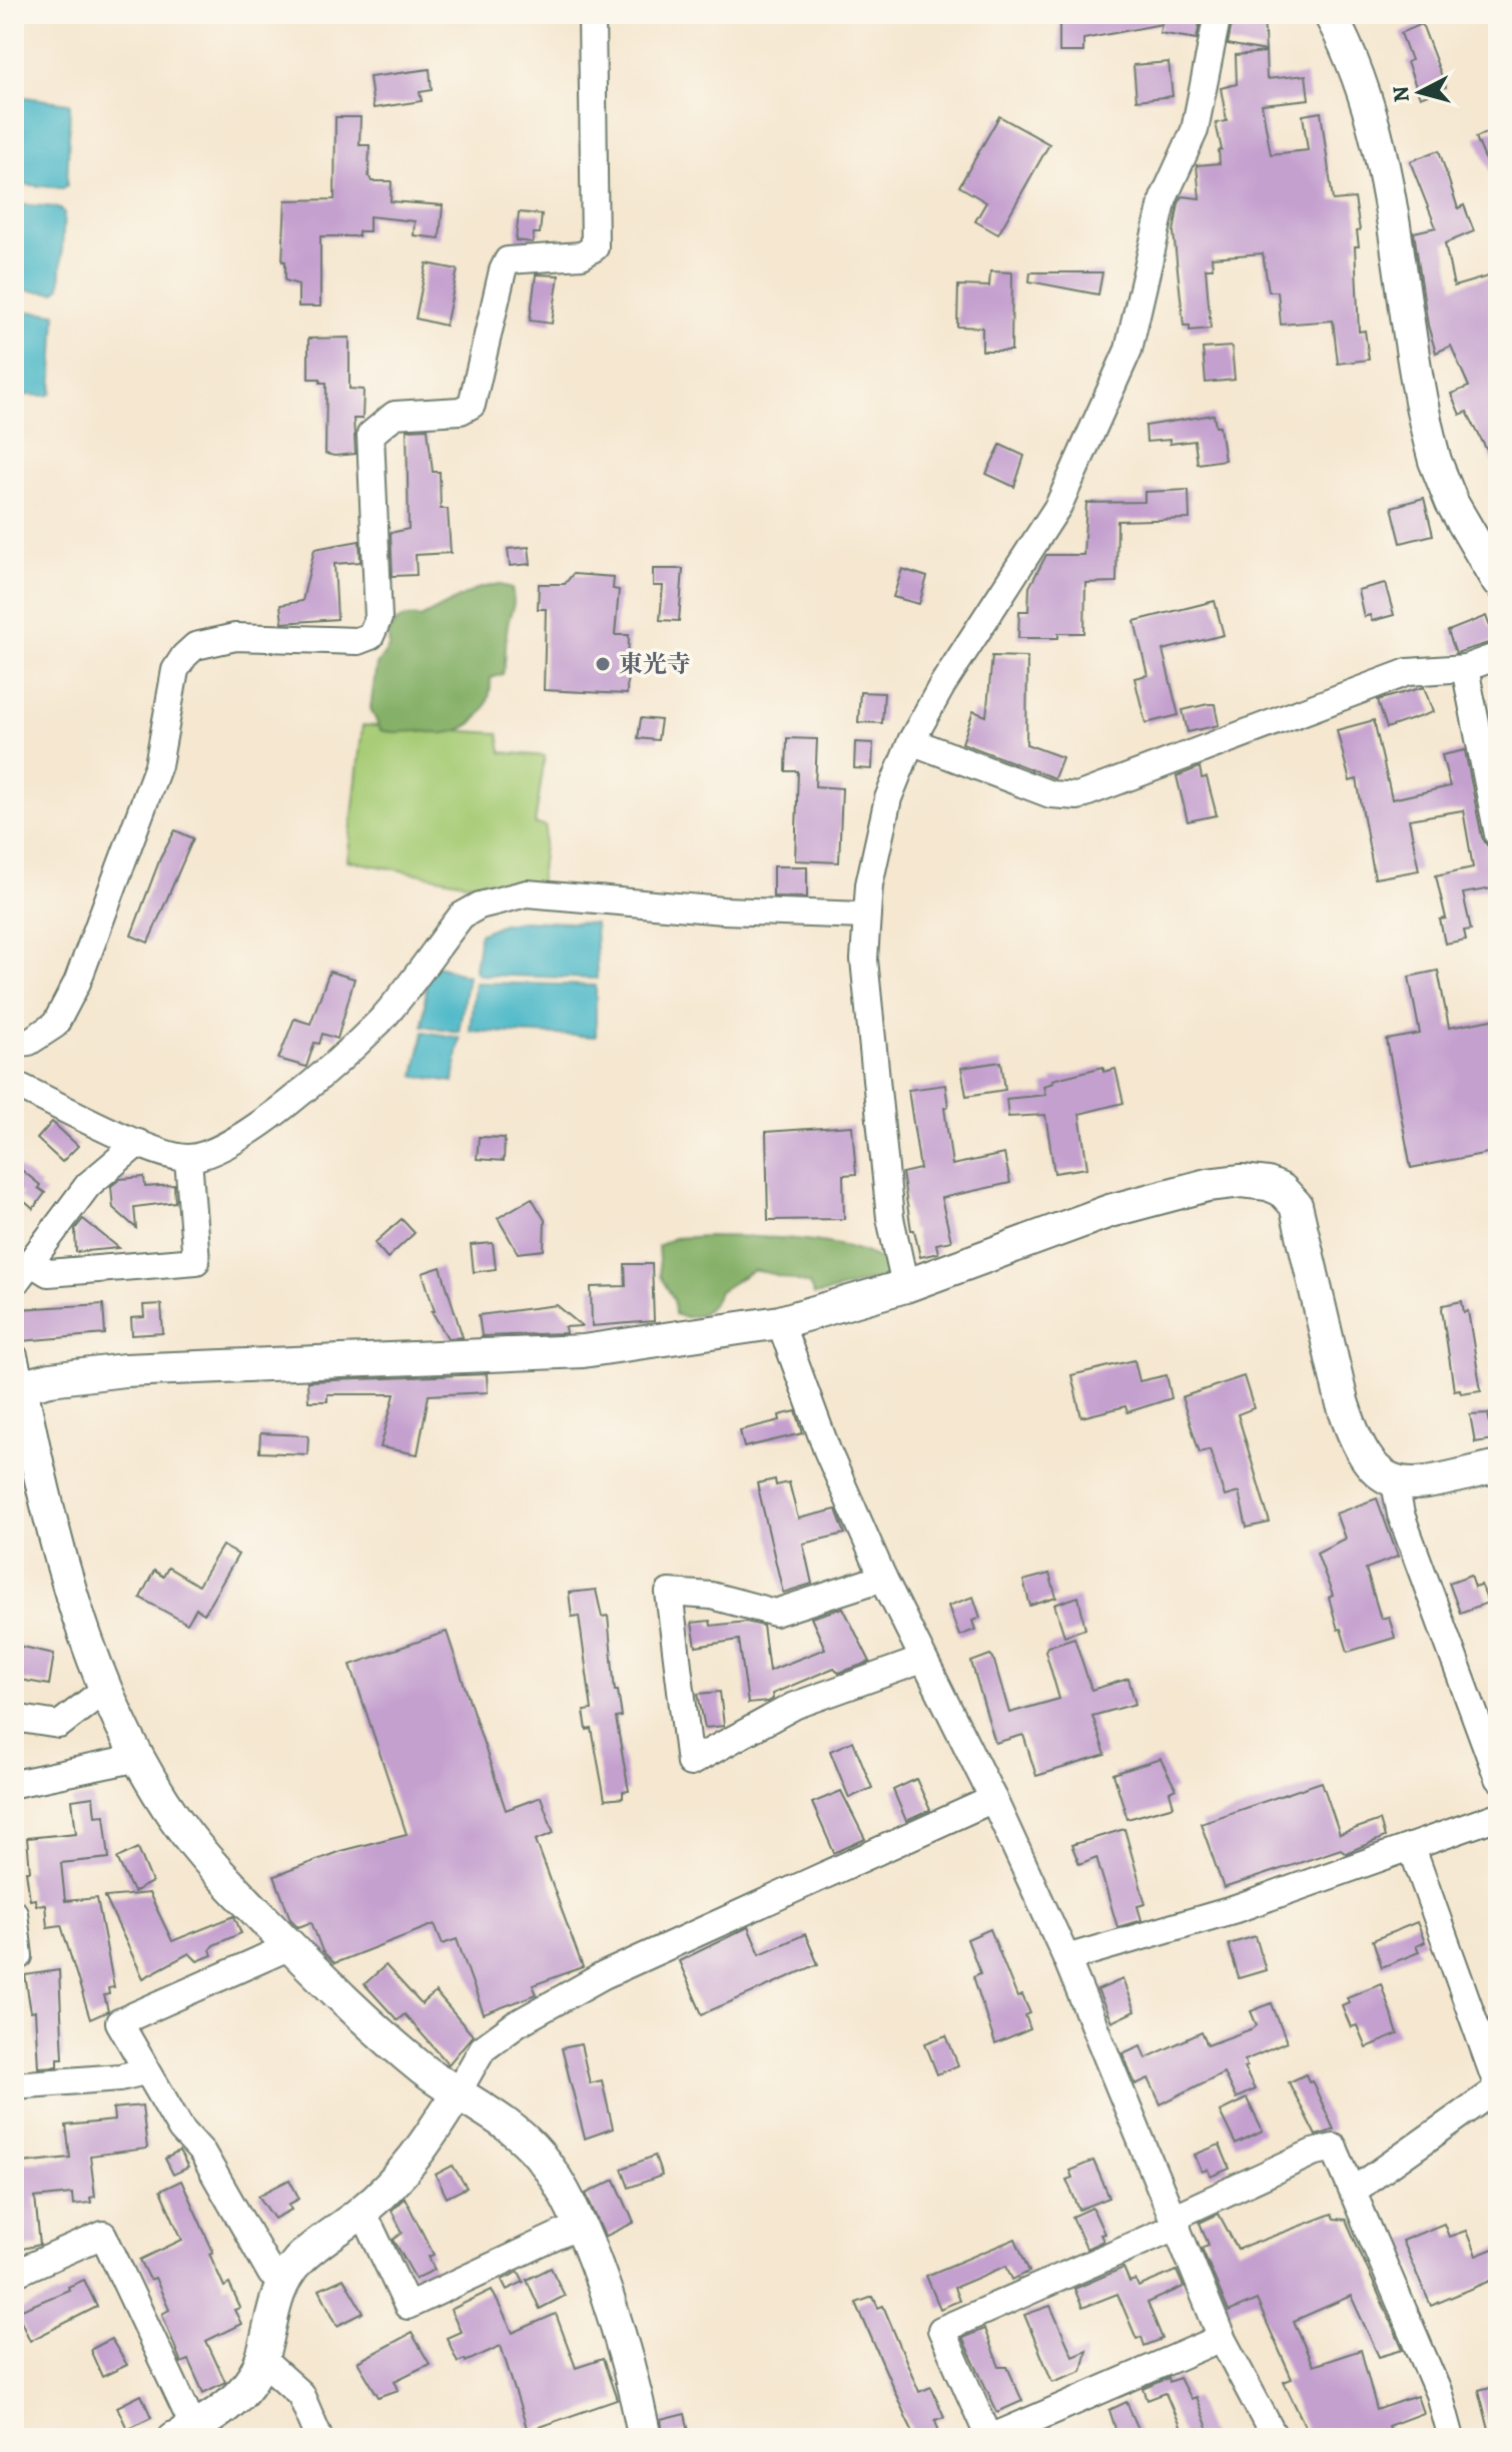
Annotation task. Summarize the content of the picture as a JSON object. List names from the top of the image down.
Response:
{
  "places": ["東光寺"],
  "north": "left"
}
